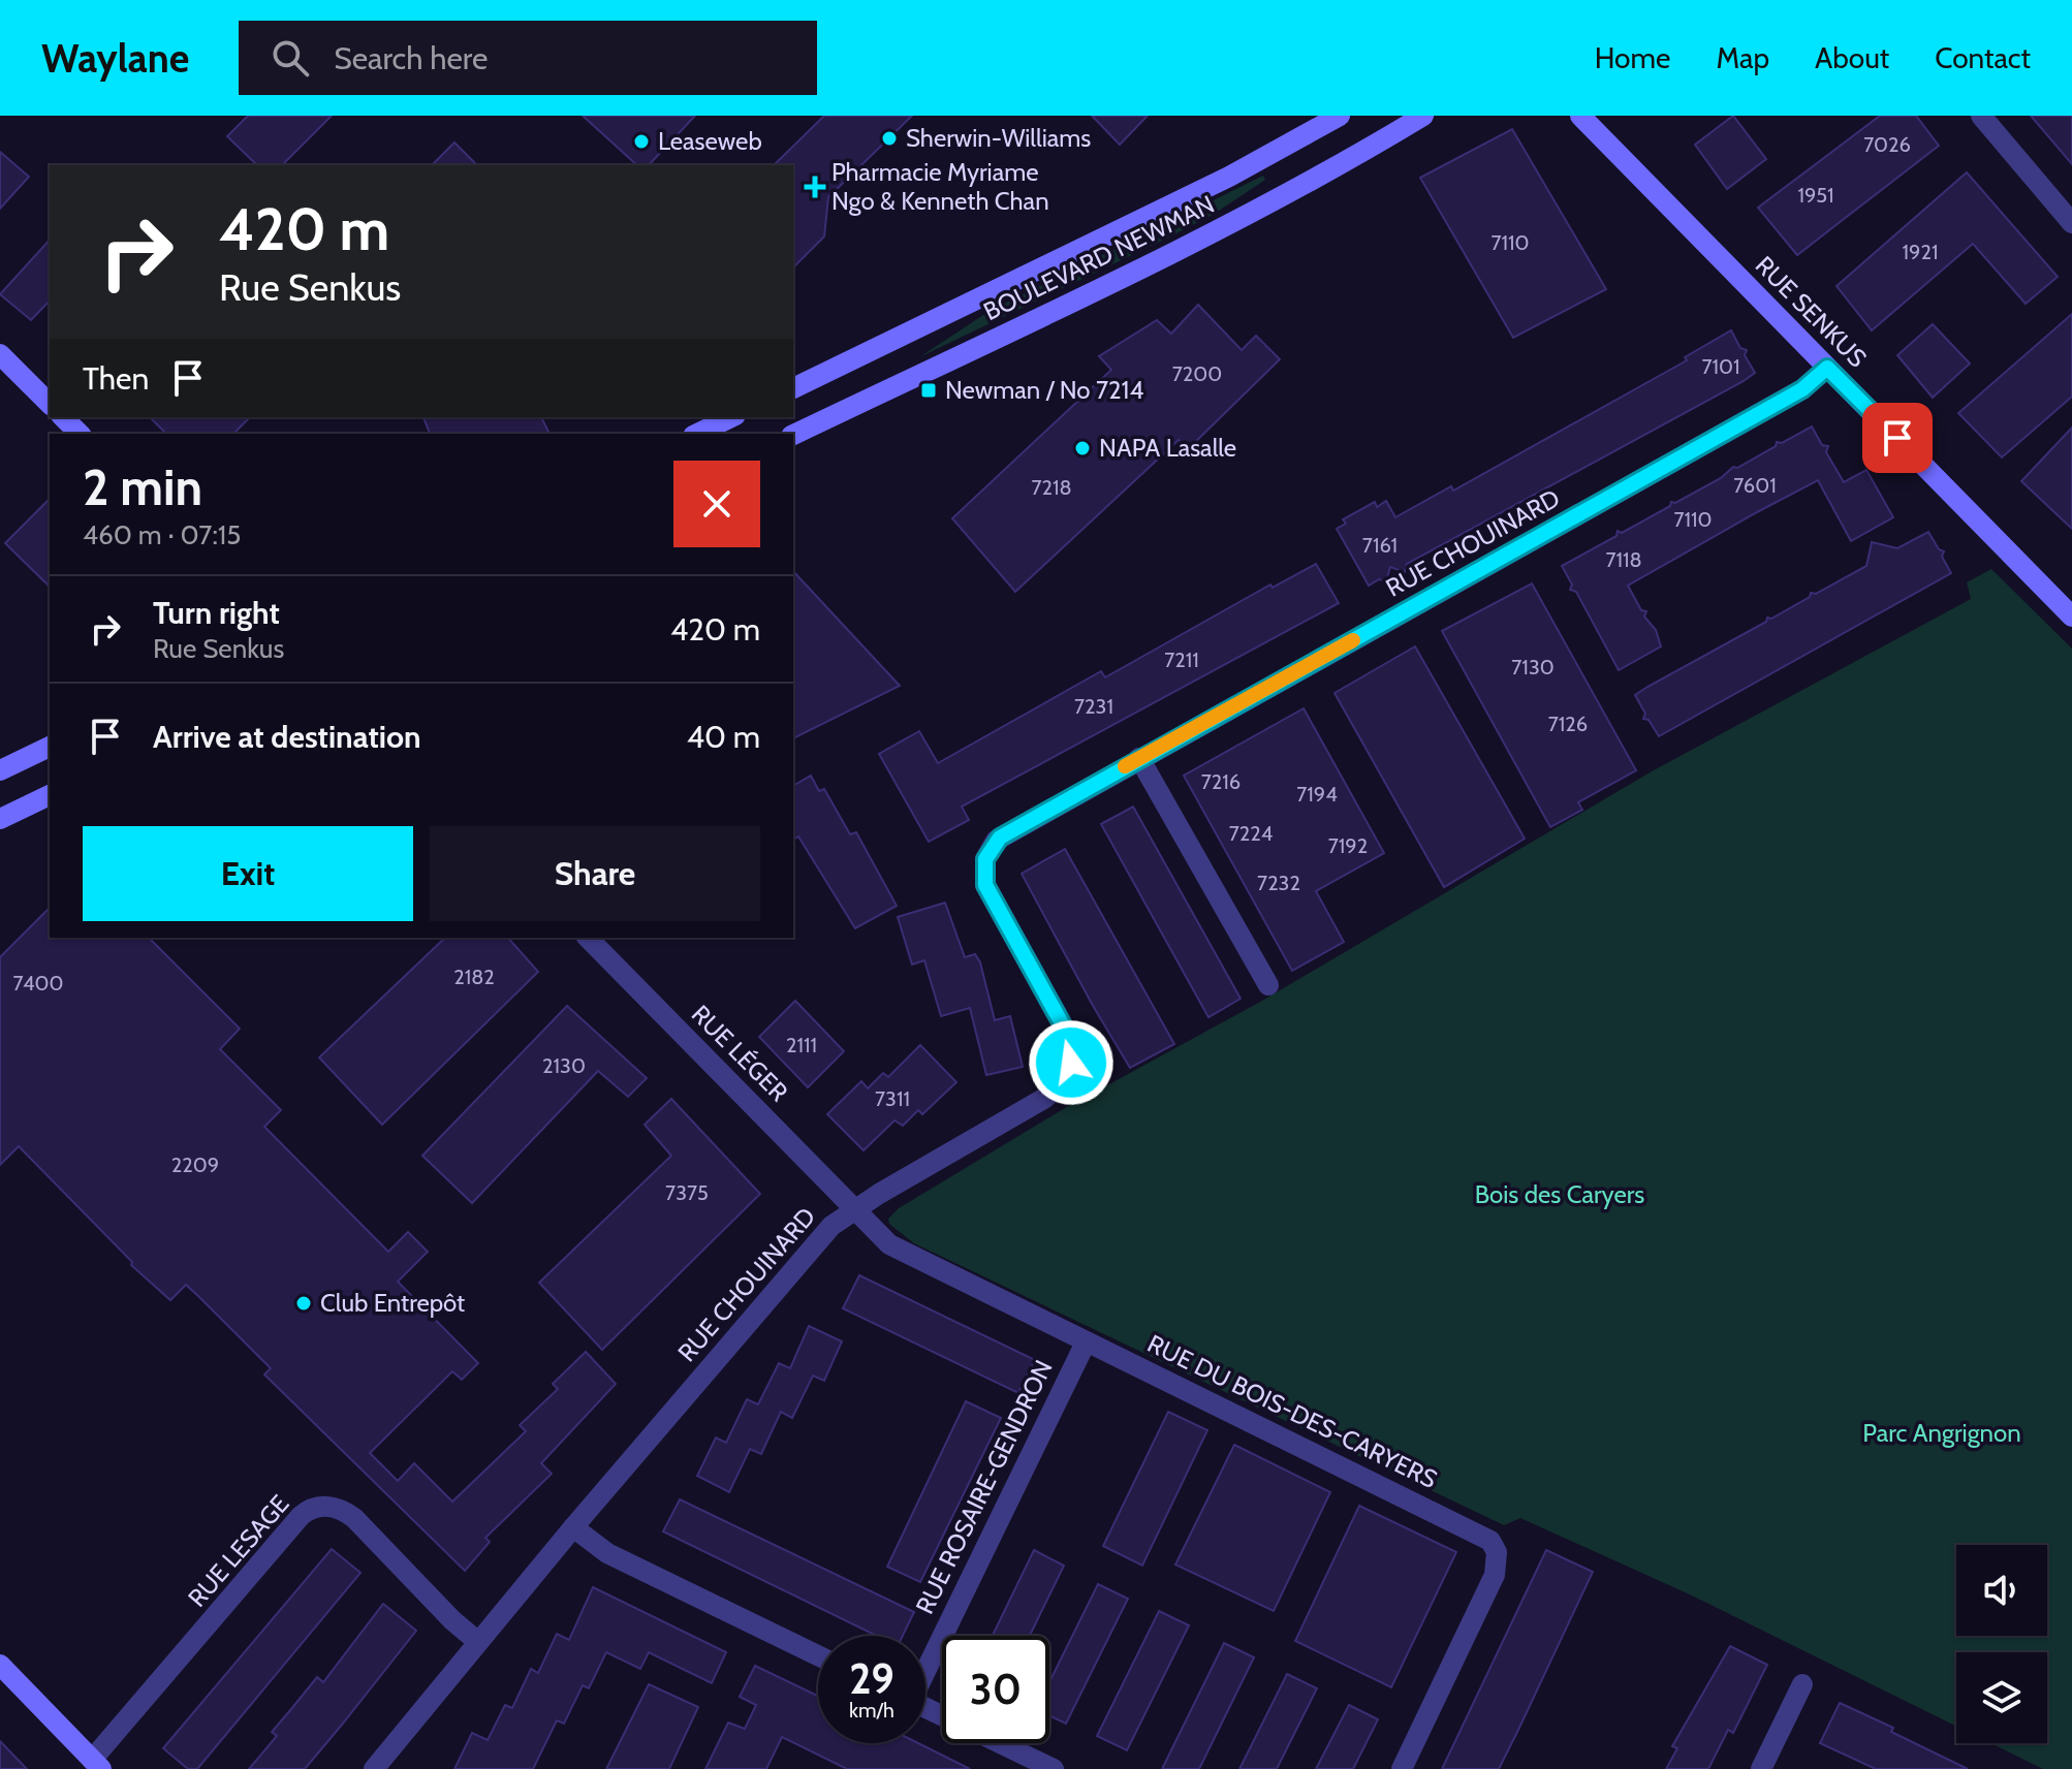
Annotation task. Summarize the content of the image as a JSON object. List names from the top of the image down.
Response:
{
  "streets": {
    "main road": ["BOULEVARD NEWMAN", "RUE SENKUS"],
    "street": [
      "RUE CHOUINARD",
      "RUE LÉGER",
      "RUE DU BOIS-DES-CARYERS",
      "RUE ROSAIRE-GENDRON",
      "RUE LESAGE"
    ]
  },
  "crossings": [
    ["RUE SENKUS", "RUE CHOUINARD"],
    ["RUE CHOUINARD", "RUE LÉGER"],
    ["RUE CHOUINARD", "RUE DU BOIS-DES-CARYERS"],
    ["RUE CHOUINARD", "RUE LESAGE"],
    ["RUE LÉGER", "RUE DU BOIS-DES-CARYERS"],
    ["RUE DU BOIS-DES-CARYERS", "RUE ROSAIRE-GENDRON"]
  ],
  "parks": ["Bois des Caryers", "Parc Angrignon"],
  "places": {
    "other": [
      "Sherwin-Williams",
      "Leaseweb",
      "NAPA Lasalle",
      "Club Entrepôt"
    ],
    "health": ["Pharmacie Myriame Ngo & Kenneth Chan"],
    "transit": ["Newman / No 7214"]
  },
  "house_numbers": [
    "7026",
    "1951",
    "7110",
    "1921",
    "7101",
    "7200",
    "7601",
    "7218",
    "7110",
    "7161",
    "7118",
    "7211",
    "7130",
    "7231",
    "7126",
    "7216",
    "7194",
    "7224",
    "7192",
    "7232",
    "2182",
    "7400",
    "2111",
    "2130",
    "7311",
    "2209",
    "7375"
  ],
  "page": {
    "header": "Waylane",
    "search": "Search here",
    "nav": [
      "Home",
      "Map",
      "About",
      "Contact"
    ],
    "turn": ["420 m", "Rue Senkus"],
    "then": "Then",
    "heading": ["2 min", "460 m · 07:15"],
    "list": [
      {
        "name": "Turn right",
        "note": "Rue Senkus",
        "value": "420 m"
      },
      {
        "name": "Arrive at destination",
        "value": "40 m"
      }
    ],
    "buttons": ["Exit", "Share"],
    "speed": "29 km/h",
    "limit": "30"
  }
}
